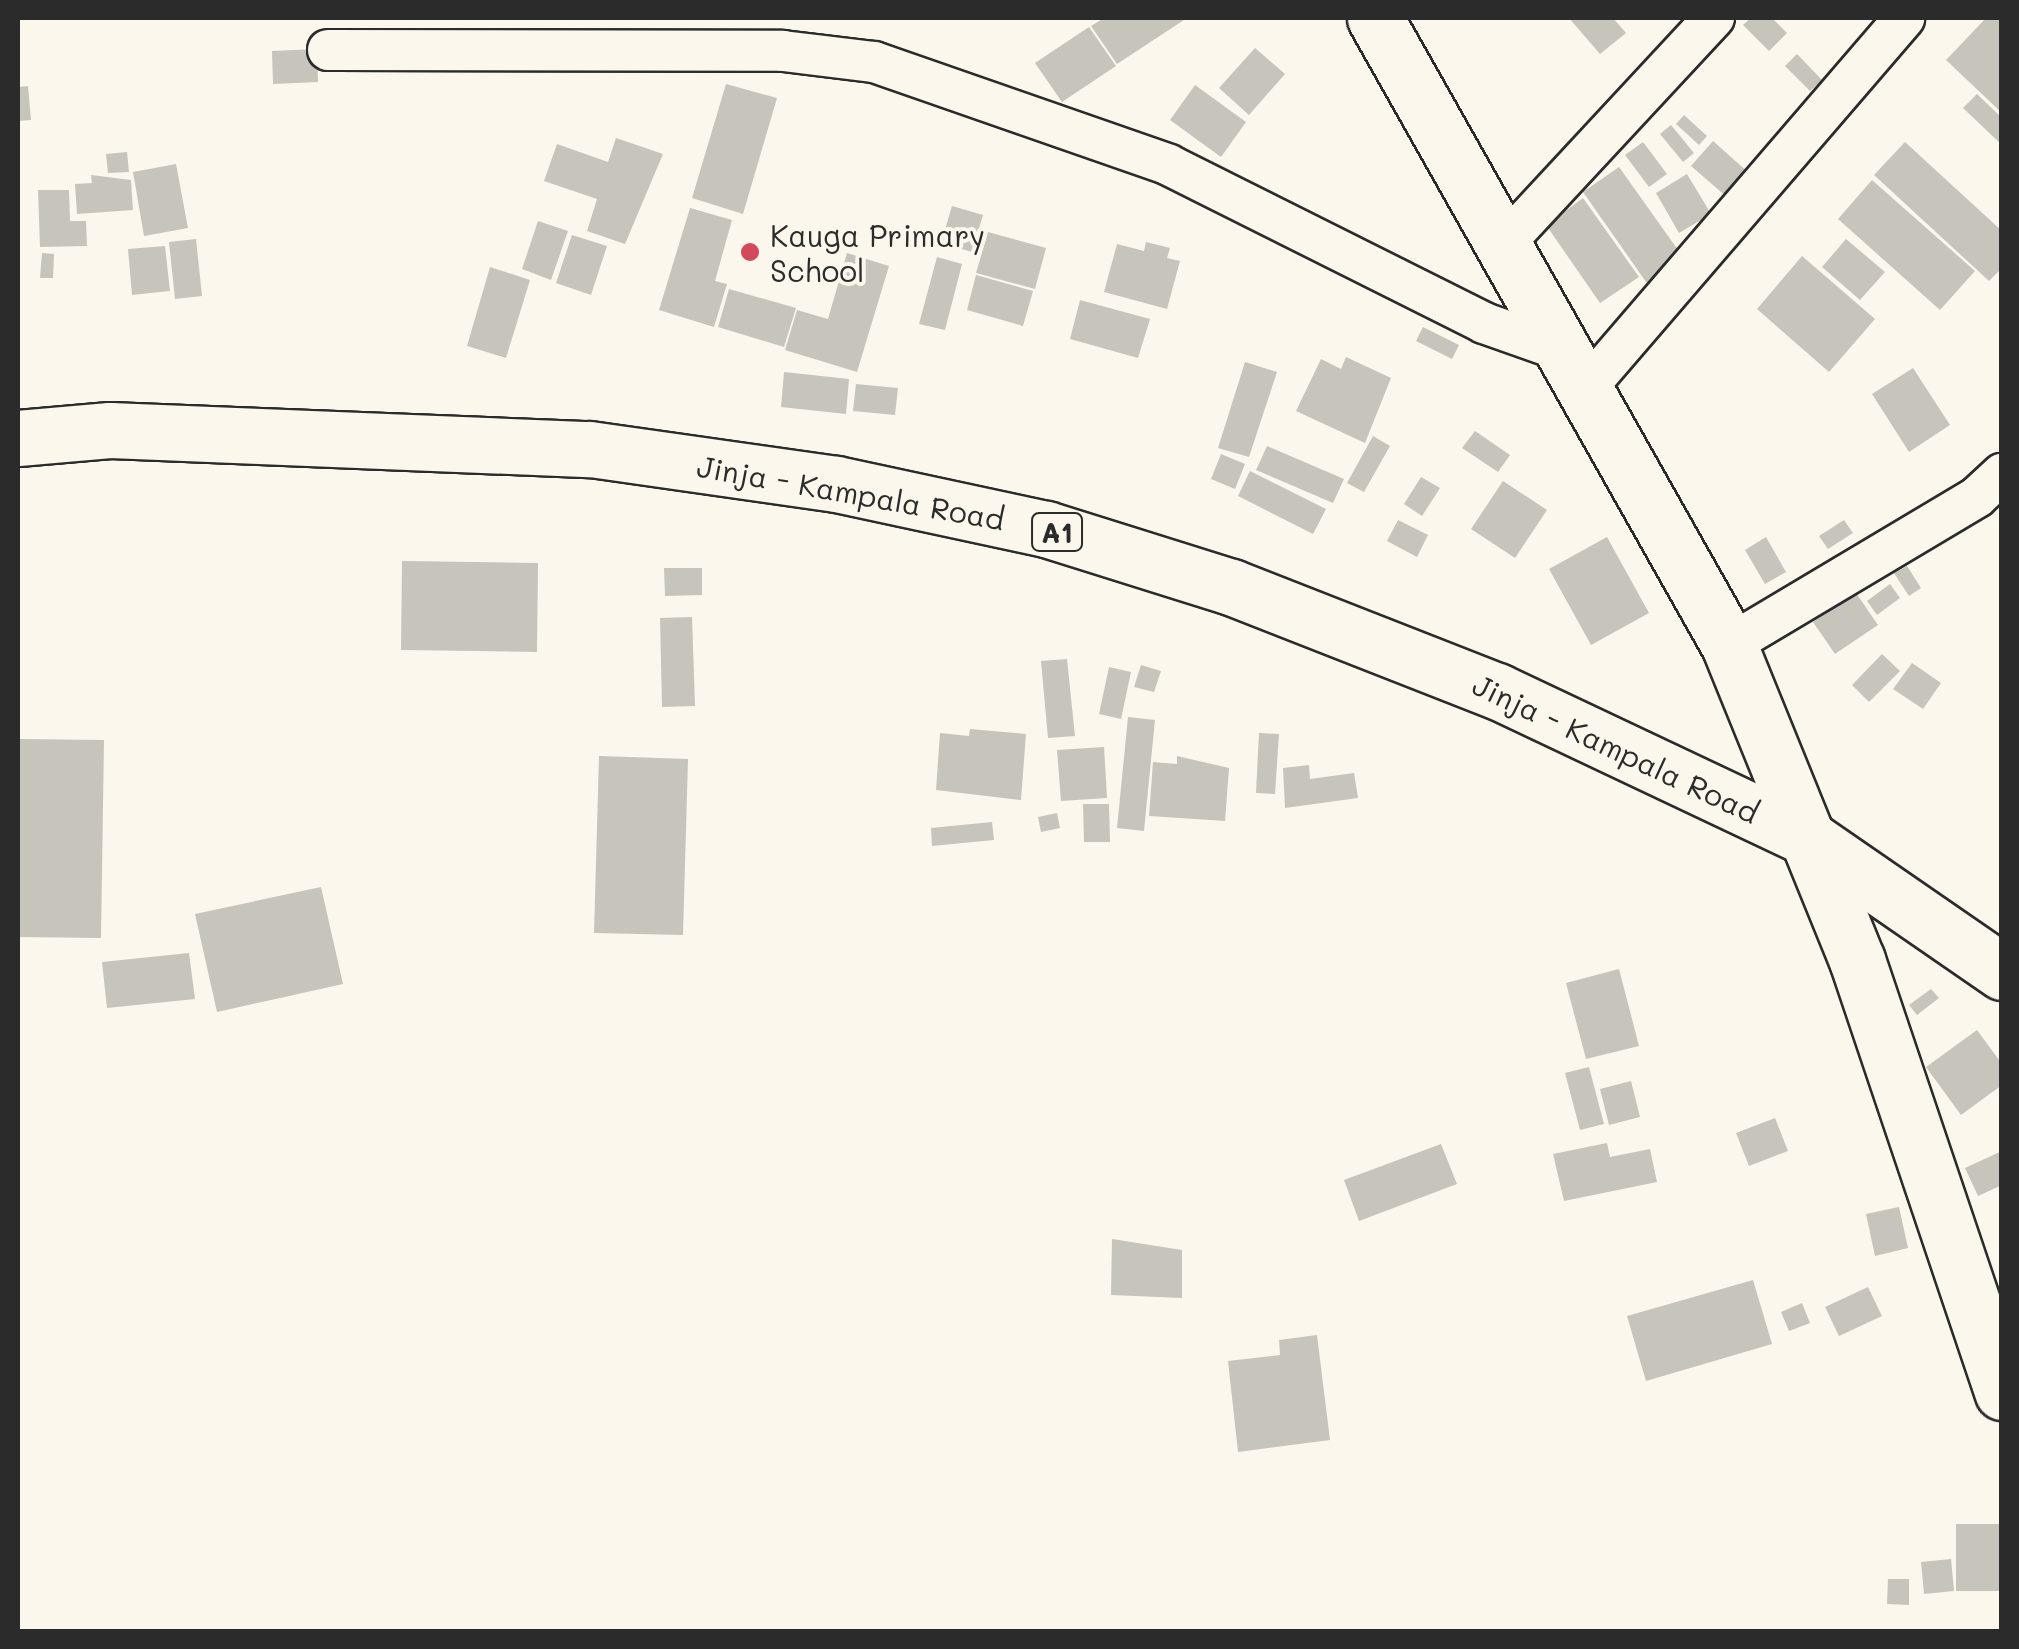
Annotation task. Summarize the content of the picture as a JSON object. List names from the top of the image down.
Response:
{
  "streets": {
    "main road": ["Jinja - Kampala Road", "A1"]
  },
  "places": ["Kauga Primary School"]
}
